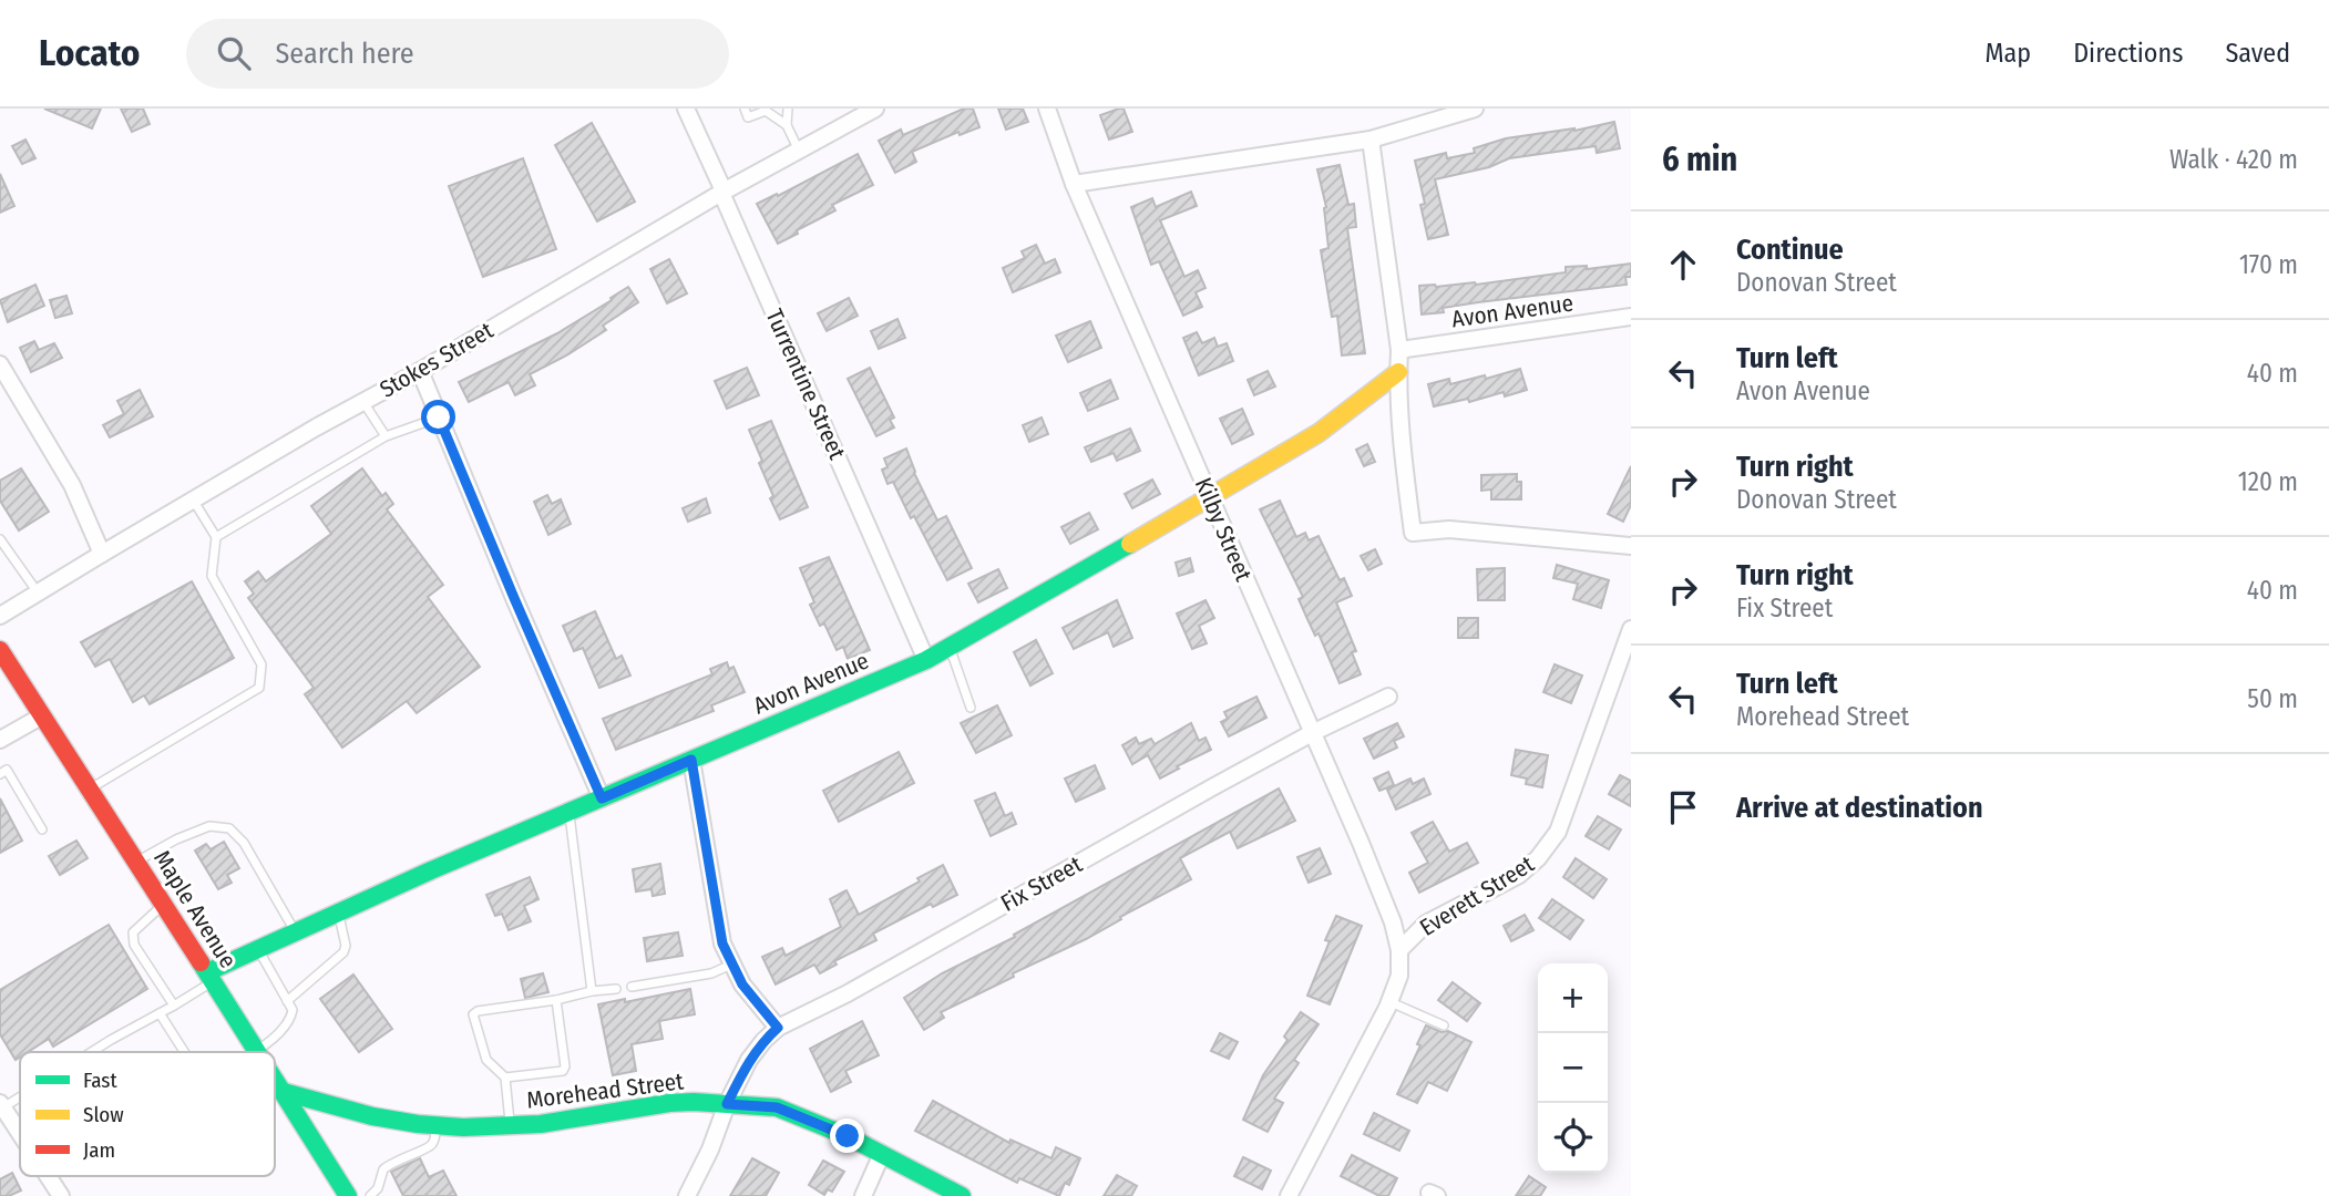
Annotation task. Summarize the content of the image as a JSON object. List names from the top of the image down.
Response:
{
  "streets": {
    "street": [
      "Avon Avenue",
      "Stokes Street",
      "Turrentine Street",
      "Kilby Street",
      "Fix Street",
      "Everett Street",
      "Maple Avenue",
      "Morehead Street"
    ]
  },
  "crossings": [
    ["Avon Avenue", "Turrentine Street"],
    ["Avon Avenue", "Kilby Street"],
    ["Avon Avenue", "Maple Avenue"],
    ["Stokes Street", "Turrentine Street"],
    ["Kilby Street", "Fix Street"],
    ["Kilby Street", "Everett Street"],
    ["Fix Street", "Morehead Street"],
    ["Maple Avenue", "Morehead Street"]
  ],
  "legend": ["Fast", "Slow", "Jam"],
  "page": {
    "header": "Locato",
    "search": "Search here",
    "nav": ["Map", "Directions", "Saved"],
    "heading": ["6 min", "Walk · 420 m"],
    "list": [
      ["Continue", "Donovan Street", "170 m"],
      ["Turn left", "Avon Avenue", "40 m"],
      ["Turn right", "Donovan Street", "120 m"],
      ["Turn right", "Fix Street", "40 m"],
      ["Turn left", "Morehead Street", "50 m"],
      "Arrive at destination"
    ],
    "map_buttons": ["+", "−"]
  }
}
